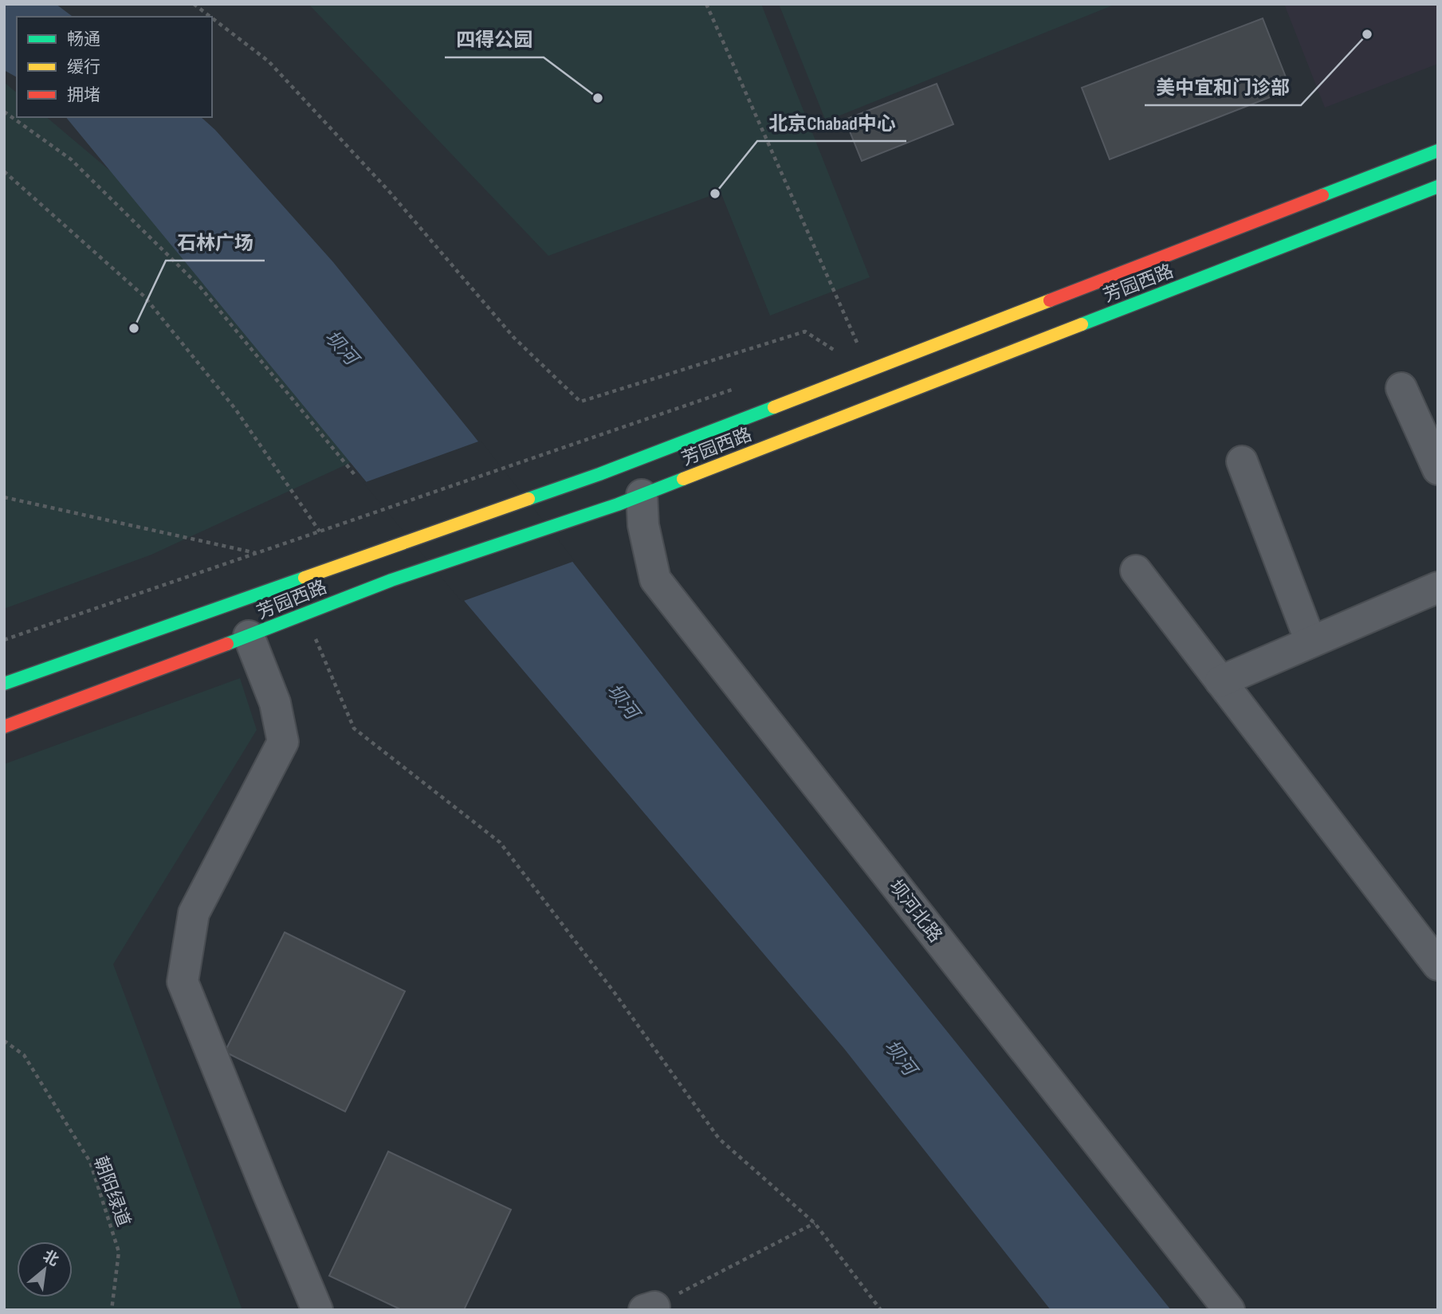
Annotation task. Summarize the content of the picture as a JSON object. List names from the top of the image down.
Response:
{
  "streets": {
    "main road": ["芳园西路"],
    "street": ["坝河北路"],
    "path": ["朝阳绿道"]
  },
  "crossings": [
    ["芳园西路", "坝河北路"]
  ],
  "water": ["坝河"],
  "places": [
    "美中宜和门诊部",
    "四得公园",
    "北京Chabad中心",
    "石林广场"
  ],
  "legend": ["畅通", "缓行", "拥堵"],
  "north": "top right"
}
